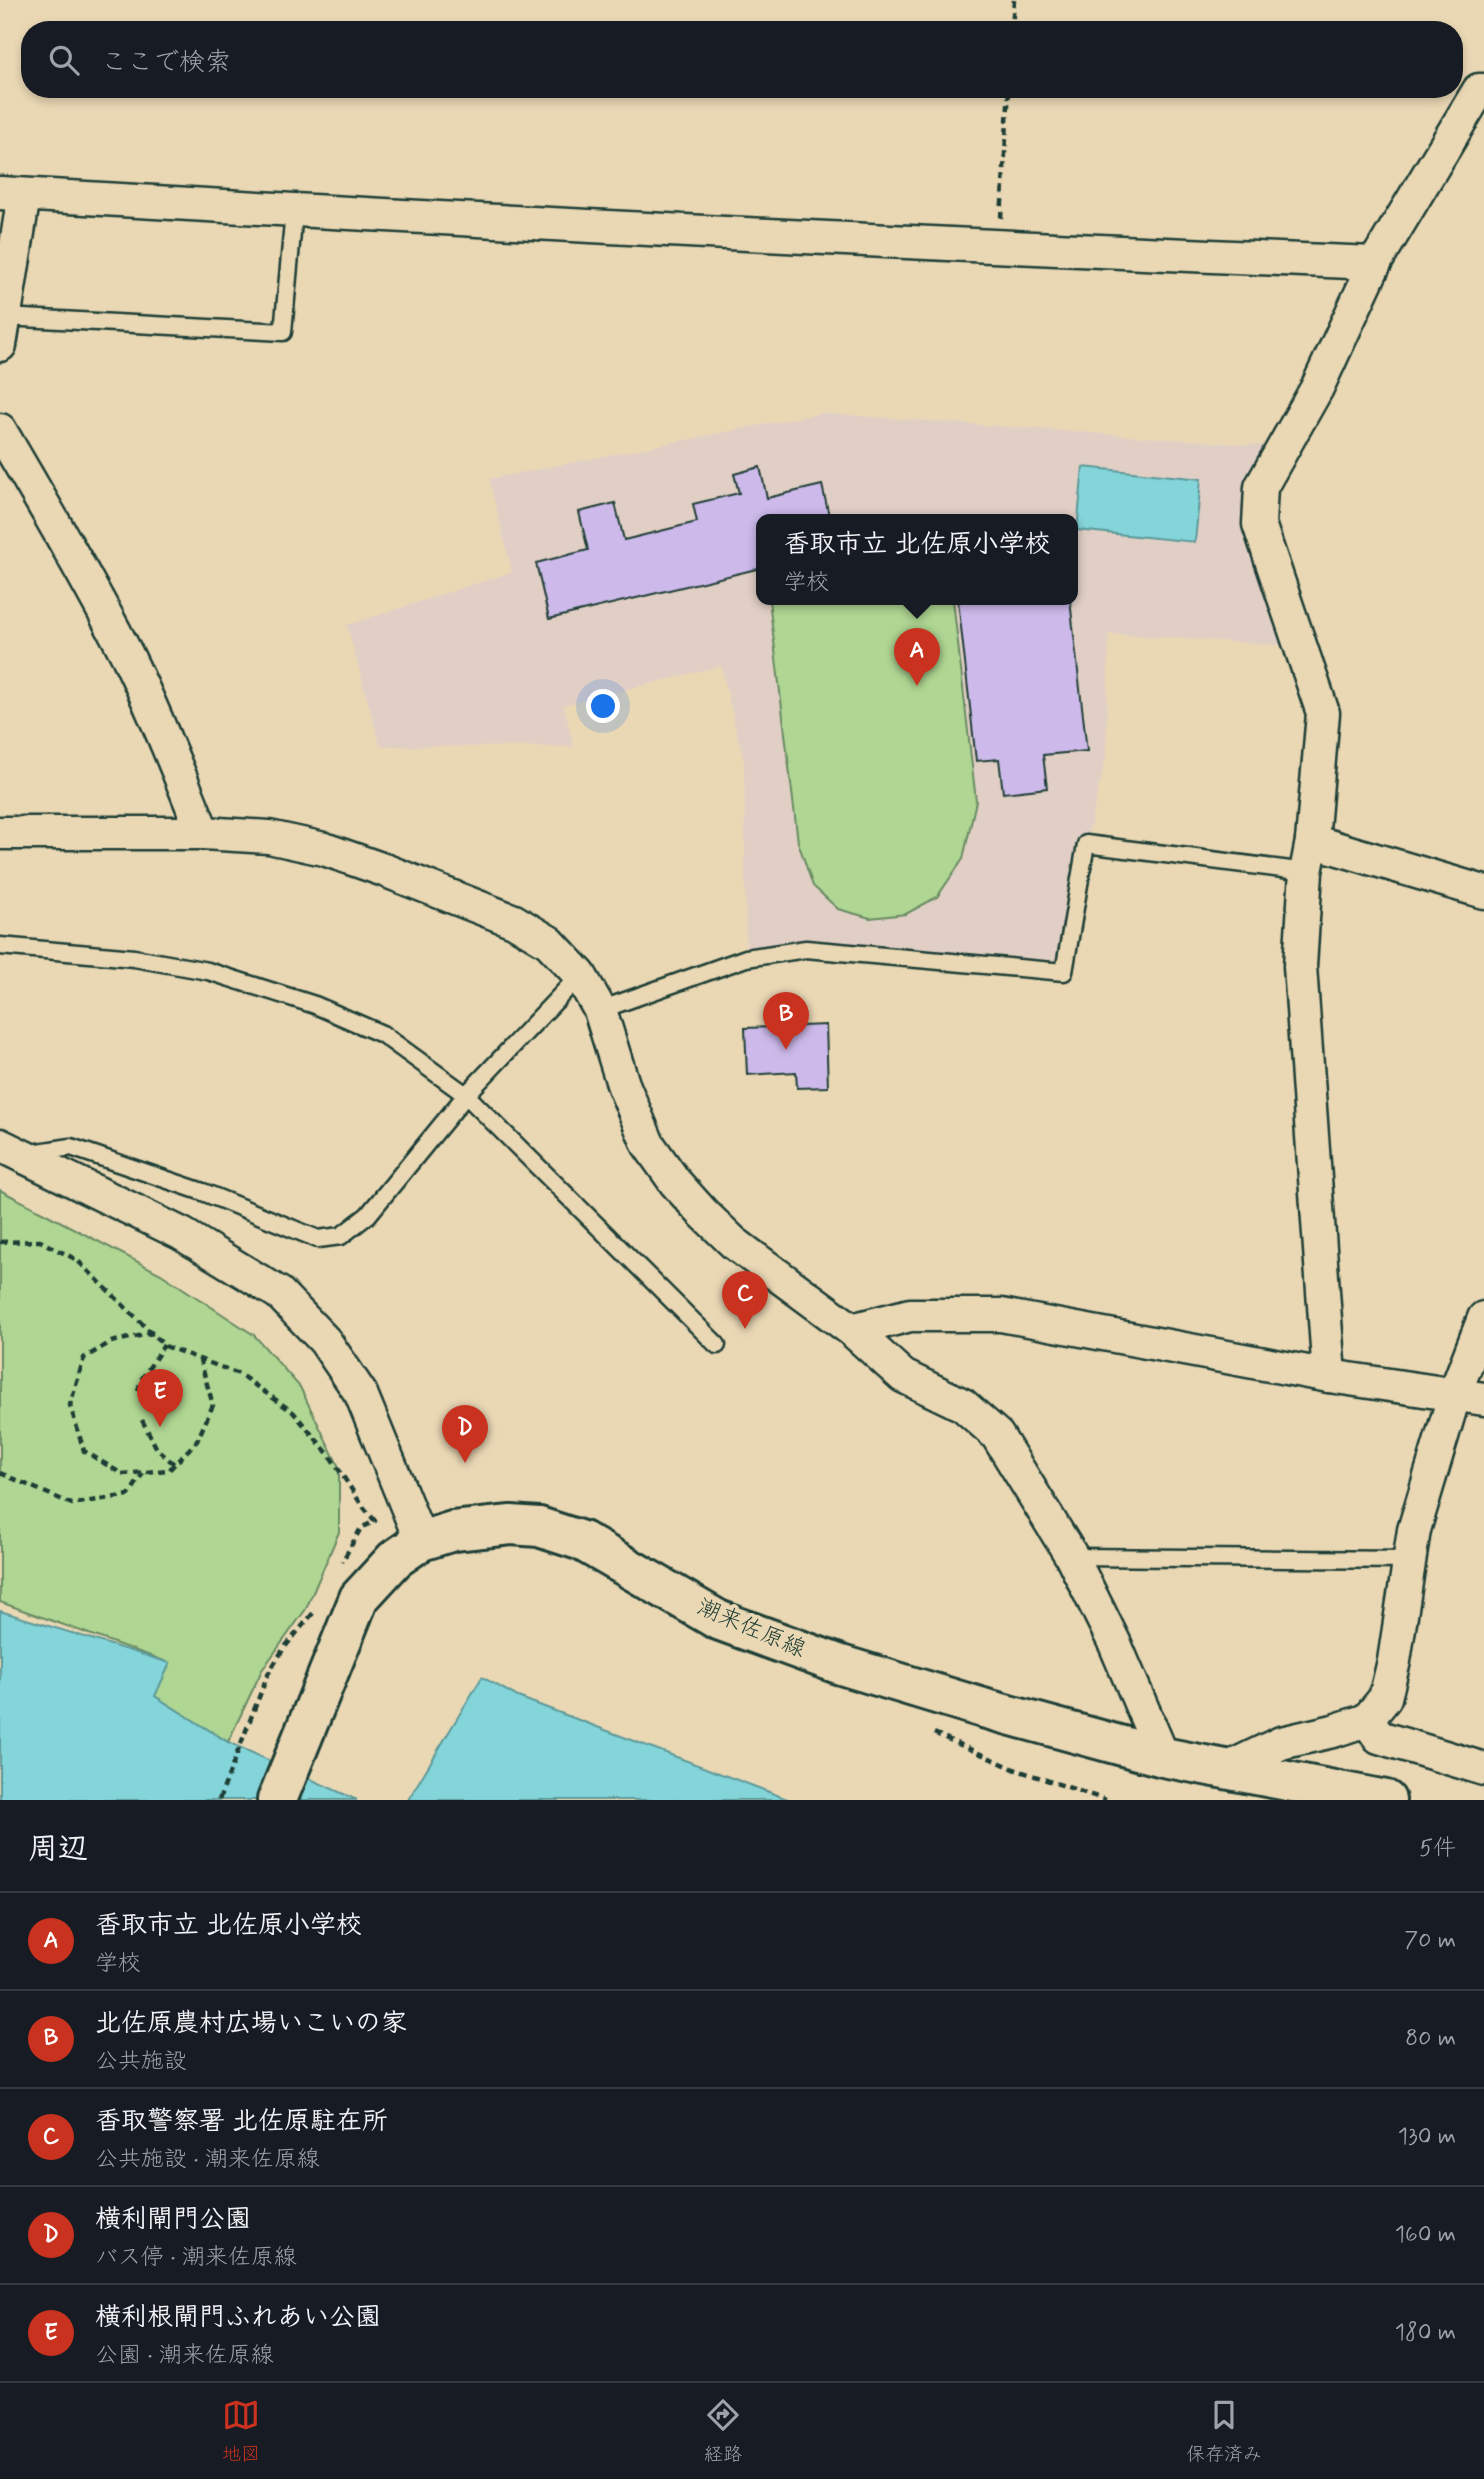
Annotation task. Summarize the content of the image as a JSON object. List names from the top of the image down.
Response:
{
  "streets": {
    "main road": ["潮来佐原線"]
  },
  "page": {
    "search": "ここで検索",
    "popup": ["香取市立 北佐原小学校", "学校"],
    "pins": [
      "A",
      "B",
      "C",
      "E",
      "D"
    ],
    "heading": ["周辺", "5件"],
    "list": [
      {
        "mark": "A",
        "name": "香取市立 北佐原小学校",
        "note": "学校",
        "value": "70 m"
      },
      {
        "mark": "B",
        "name": "北佐原農村広場いこいの家",
        "note": "公共施設",
        "value": "80 m"
      },
      {
        "mark": "C",
        "name": "香取警察署 北佐原駐在所",
        "note": "公共施設 · 潮来佐原線",
        "value": "130 m"
      },
      {
        "mark": "D",
        "name": "横利閘門公園",
        "note": "バス停 · 潮来佐原線",
        "value": "160 m"
      },
      {
        "mark": "E",
        "name": "横利根閘門ふれあい公園",
        "note": "公園 · 潮来佐原線",
        "value": "180 m"
      }
    ],
    "nav": ["地図", "経路", "保存済み"]
  }
}
